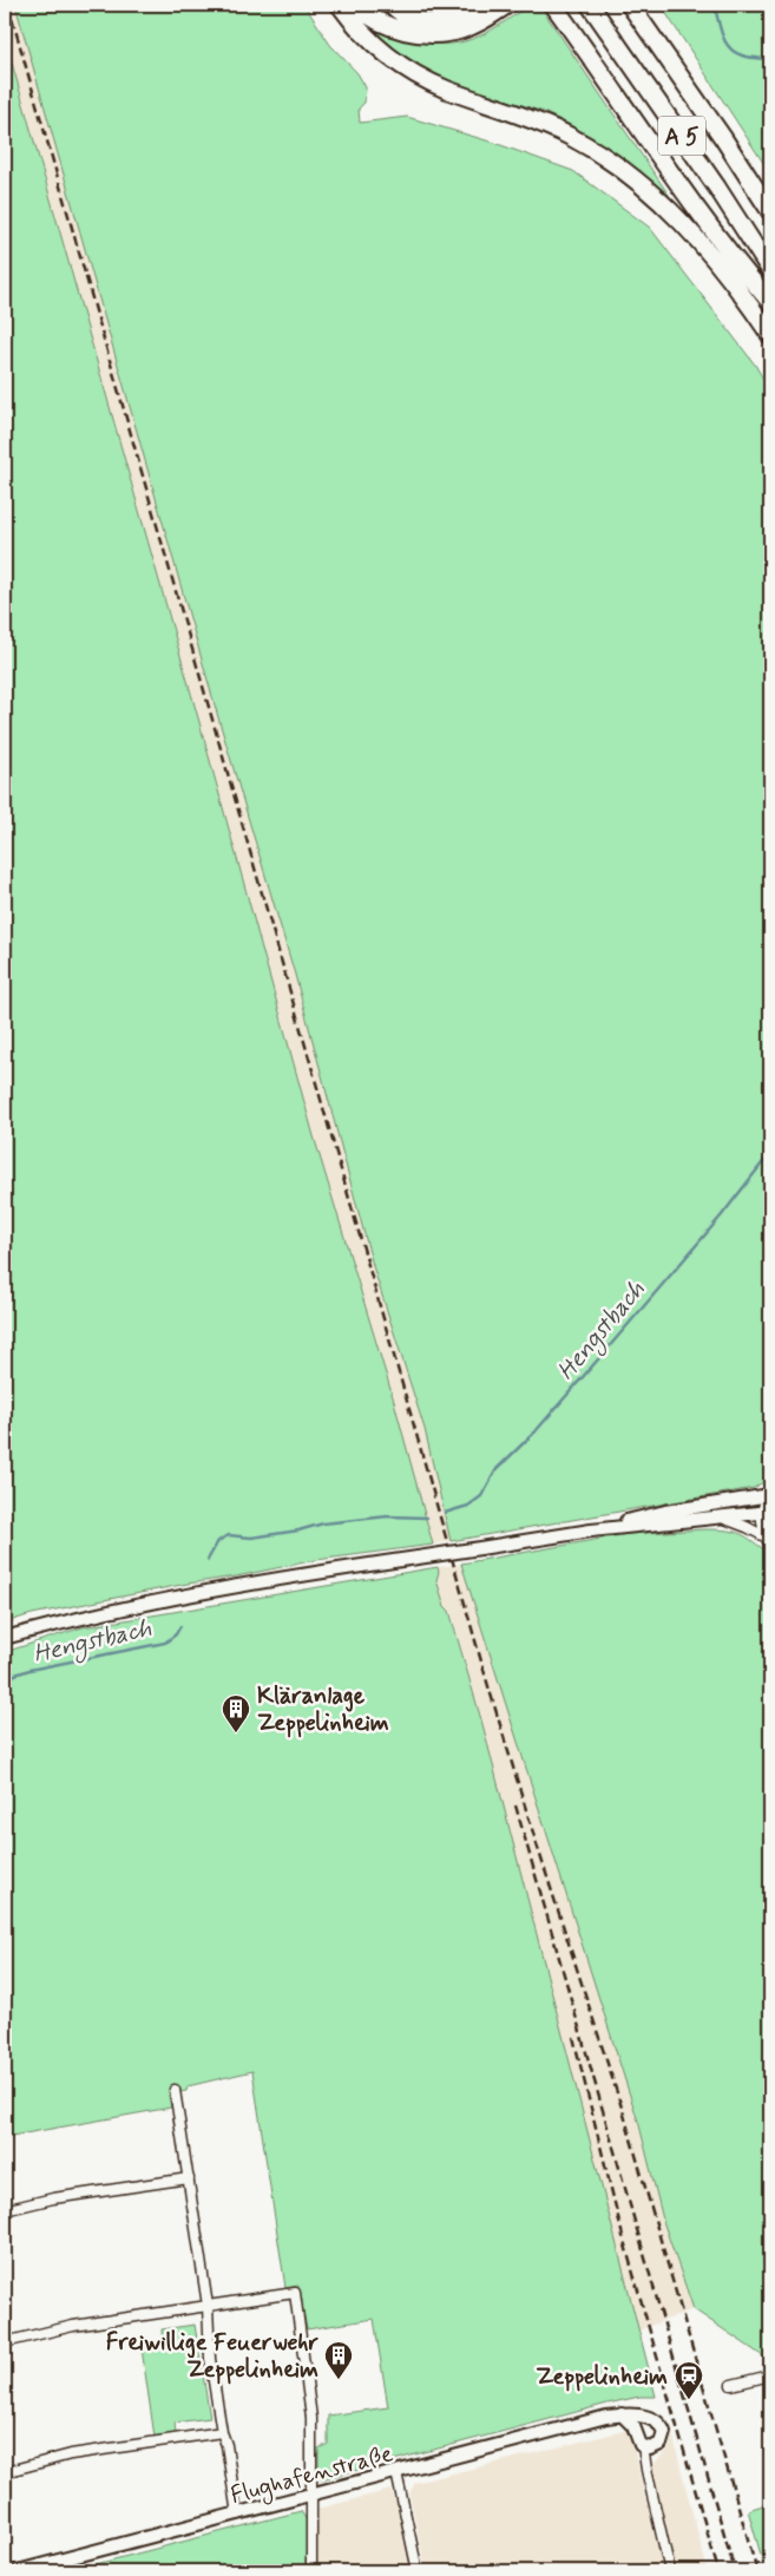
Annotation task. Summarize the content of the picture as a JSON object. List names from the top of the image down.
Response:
{
  "streets": {
    "highway": ["A 5"],
    "main road": ["Flughafenstraße"]
  },
  "water": ["Hengstbach"],
  "places": {
    "building": ["Kläranlage Zeppelinheim", "Freiwillige Feuerwehr Zeppelinheim"],
    "station": ["Zeppelinheim"]
  }
}
